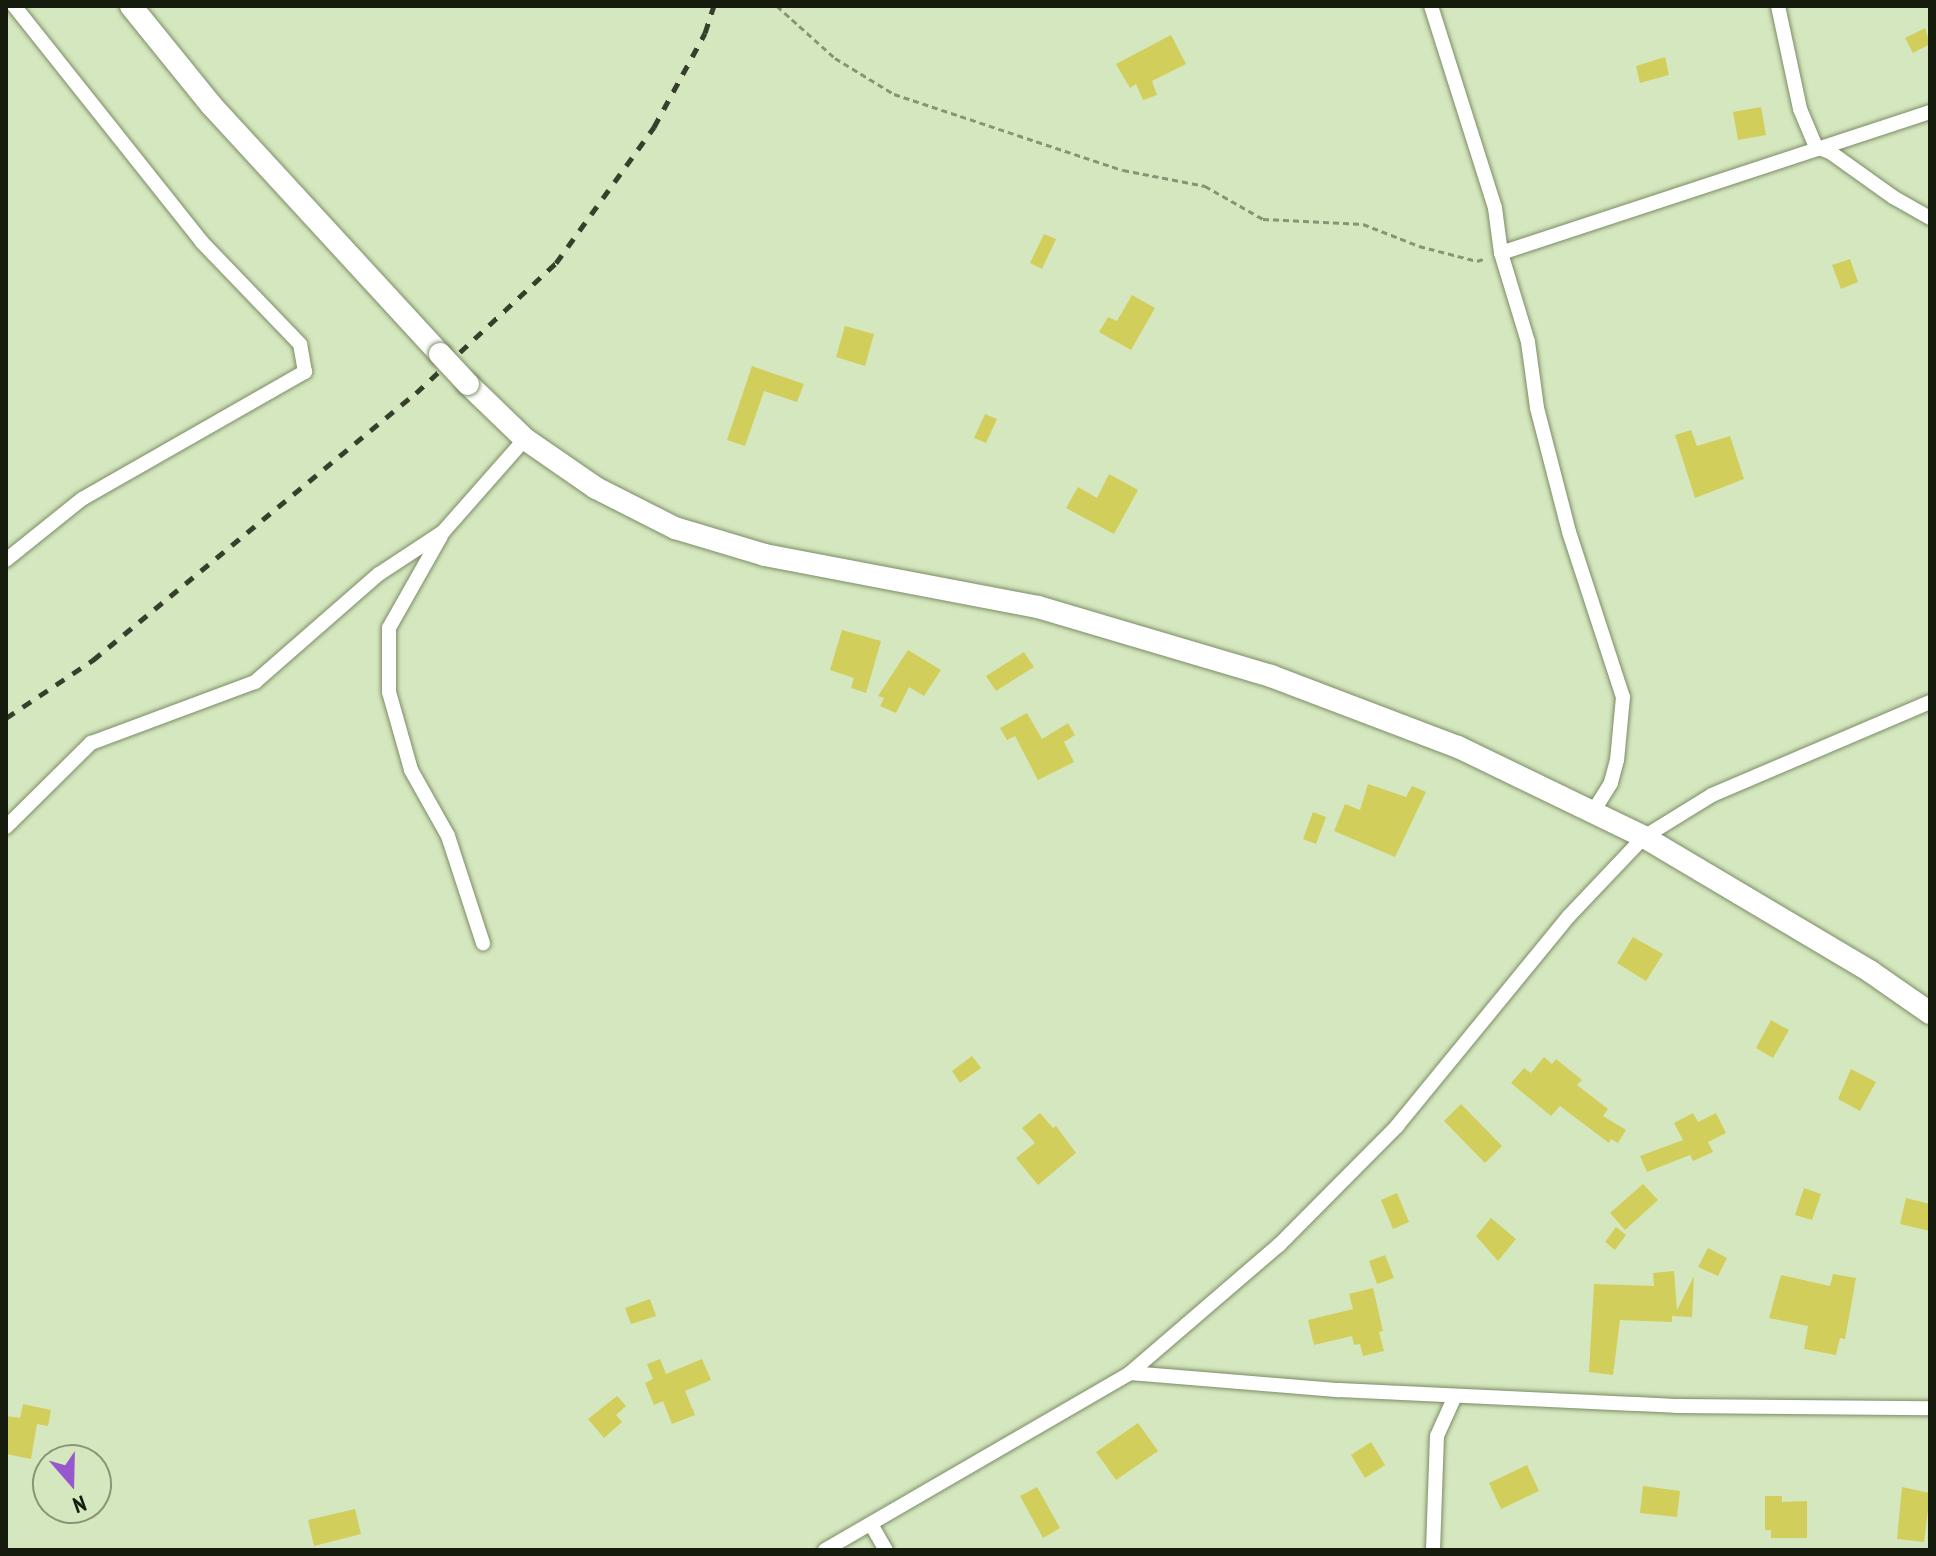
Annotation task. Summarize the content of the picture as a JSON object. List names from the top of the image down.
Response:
{
  "north": "bottom"
}
